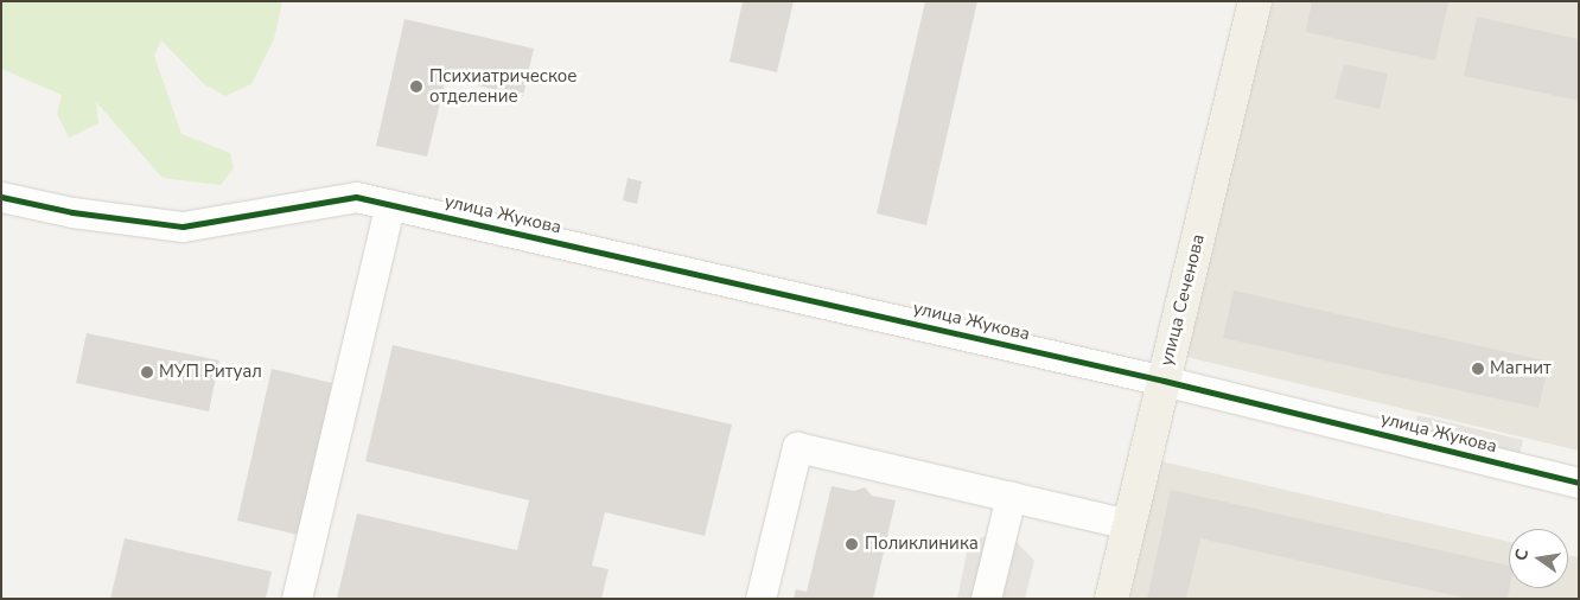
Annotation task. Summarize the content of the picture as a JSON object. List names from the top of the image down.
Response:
{
  "streets": {
    "main road": ["улица Сеченова"],
    "street": ["улица Жукова"]
  },
  "crossings": [
    ["улица Жукова", "улица Сеченова"]
  ],
  "places": [
    "Психиатрическое отделение",
    "Магнит",
    "МУП Ритуал",
    "Поликлиника"
  ],
  "north": "left"
}
